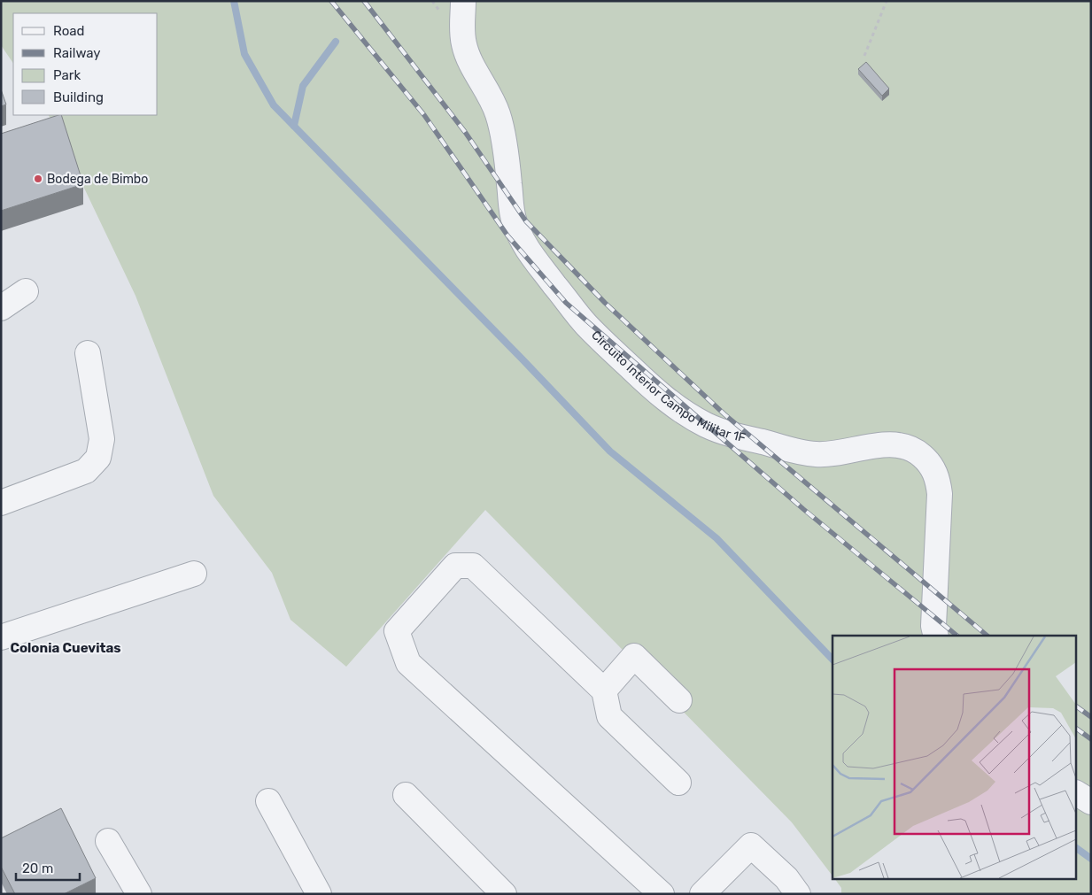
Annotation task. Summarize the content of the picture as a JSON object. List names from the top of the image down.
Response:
{
  "streets": {
    "street": ["Circuito Interior Campo Militar 1F"]
  },
  "districts": ["Colonia Cuevitas"],
  "places": ["Bodega de Bimbo"],
  "legend": [
    "Road",
    "Railway",
    "Park",
    "Building"
  ],
  "scale_bar": "20 m"
}
